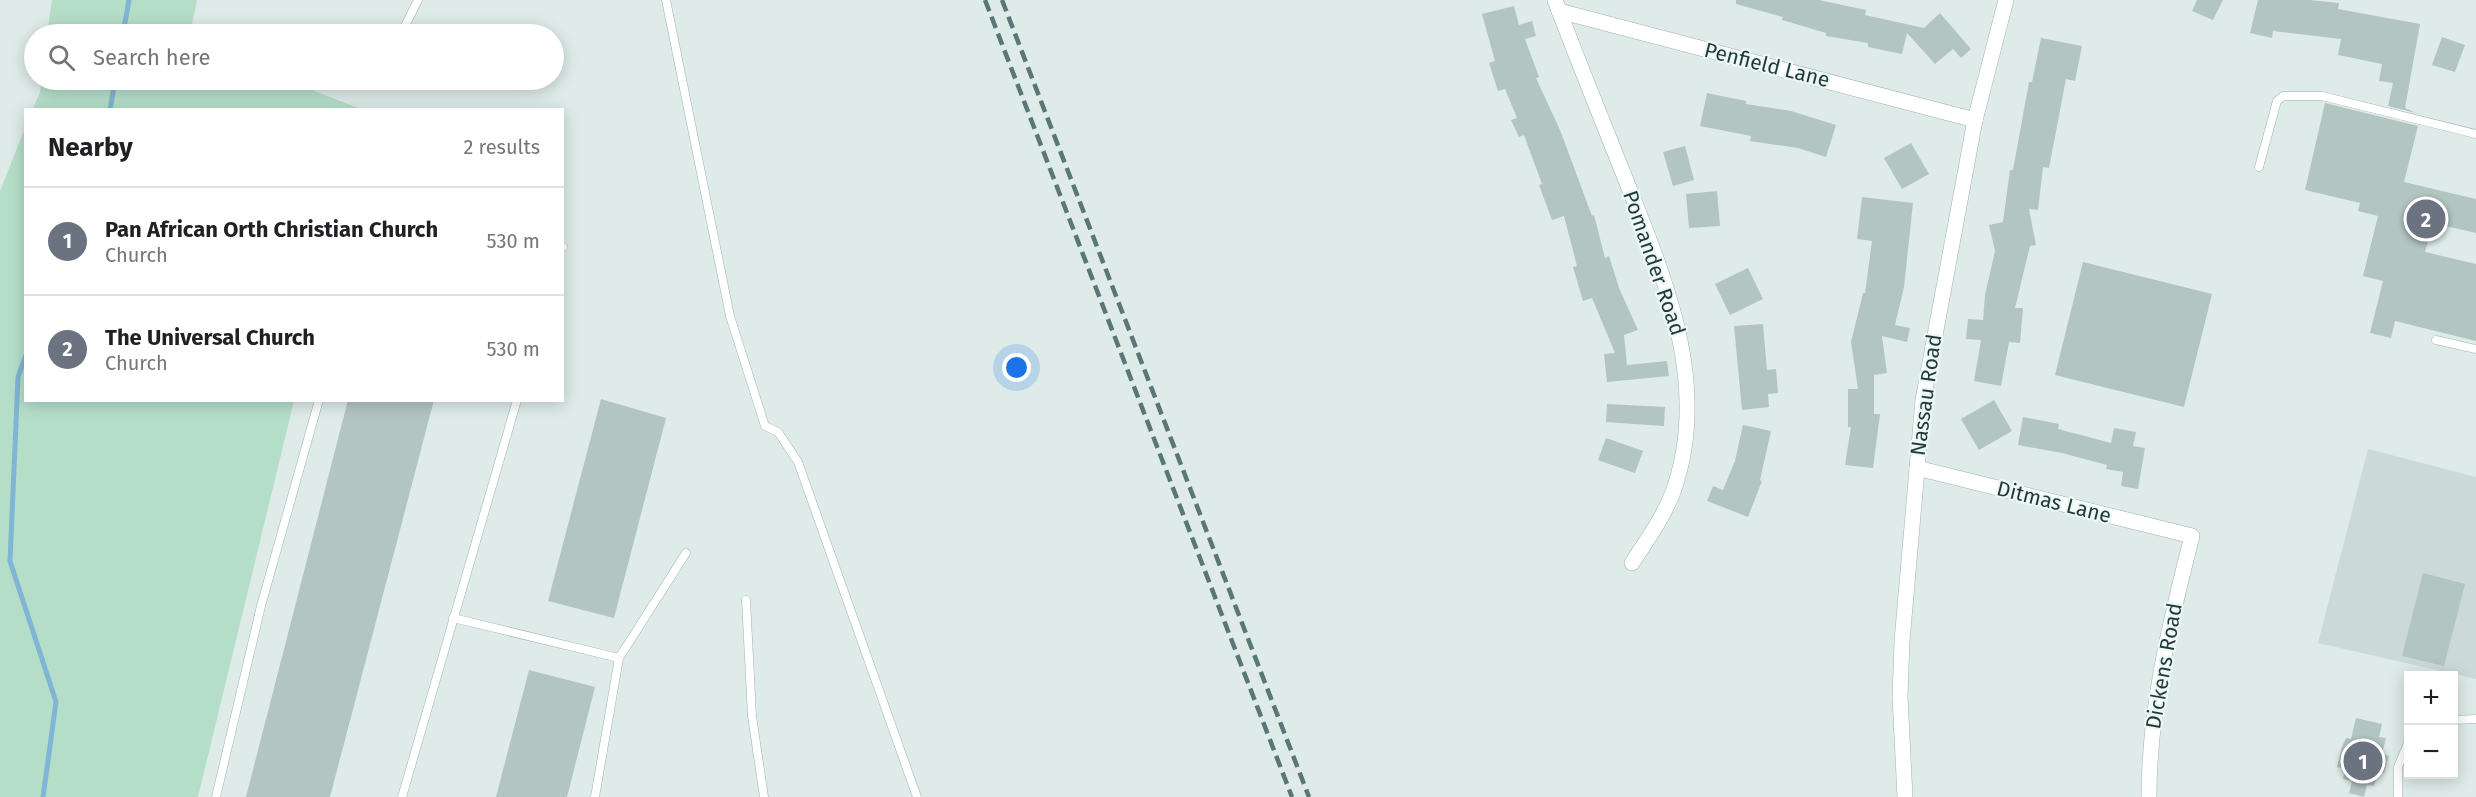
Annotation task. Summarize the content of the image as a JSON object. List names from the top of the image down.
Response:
{
  "streets": {
    "street": [
      "Penfield Lane",
      "Pomander Road",
      "Nassau Road",
      "Ditmas Lane",
      "Dickens Road"
    ]
  },
  "crossings": [
    ["Penfield Lane", "Pomander Road"],
    ["Penfield Lane", "Nassau Road"],
    ["Nassau Road", "Ditmas Lane"],
    ["Ditmas Lane", "Dickens Road"]
  ],
  "page": {
    "search": "Search here",
    "heading": ["Nearby", "2 results"],
    "list": [
      {
        "mark": "1",
        "name": "Pan African Orth Christian Church",
        "note": "Church",
        "value": "530 m"
      },
      {
        "mark": "2",
        "name": "The Universal Church",
        "note": "Church",
        "value": "530 m"
      }
    ],
    "pins": ["2", "1"],
    "map_buttons": ["+", "−"]
  }
}
